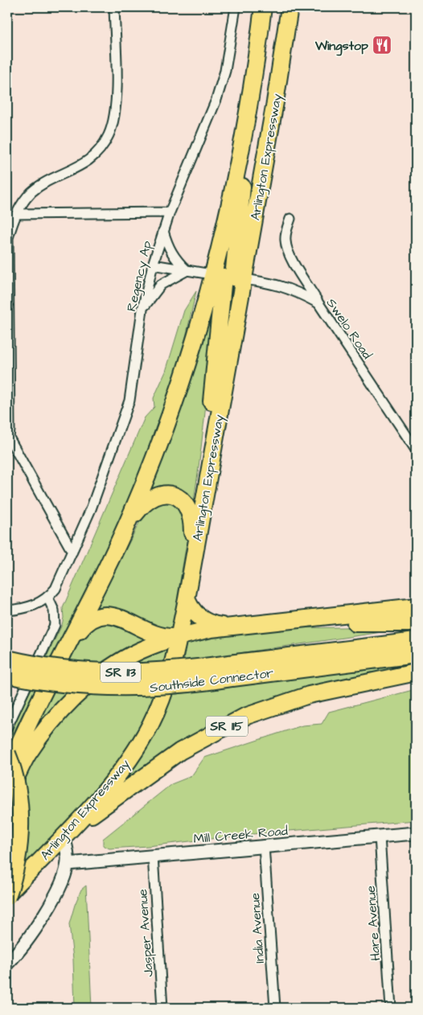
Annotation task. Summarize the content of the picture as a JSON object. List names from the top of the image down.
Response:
{
  "streets": {
    "highway": [
      "Arlington Expressway",
      "SR 113",
      "Southside Connector",
      "SR 115"
    ],
    "street": [
      "Regency Ap",
      "Swelo Road",
      "Mill Creek Road",
      "Hare Avenue",
      "India Avenue",
      "Jasper Avenue"
    ]
  },
  "crossings": [
    ["Arlington Expressway", "Swelo Road"],
    ["Arlington Expressway", "SR 115"],
    ["Regency Ap", "Swelo Road"],
    ["Mill Creek Road", "Hare Avenue"],
    ["Mill Creek Road", "India Avenue"],
    ["Mill Creek Road", "Jasper Avenue"]
  ],
  "places": {
    "restaurant": ["Wingstop"]
  }
}
